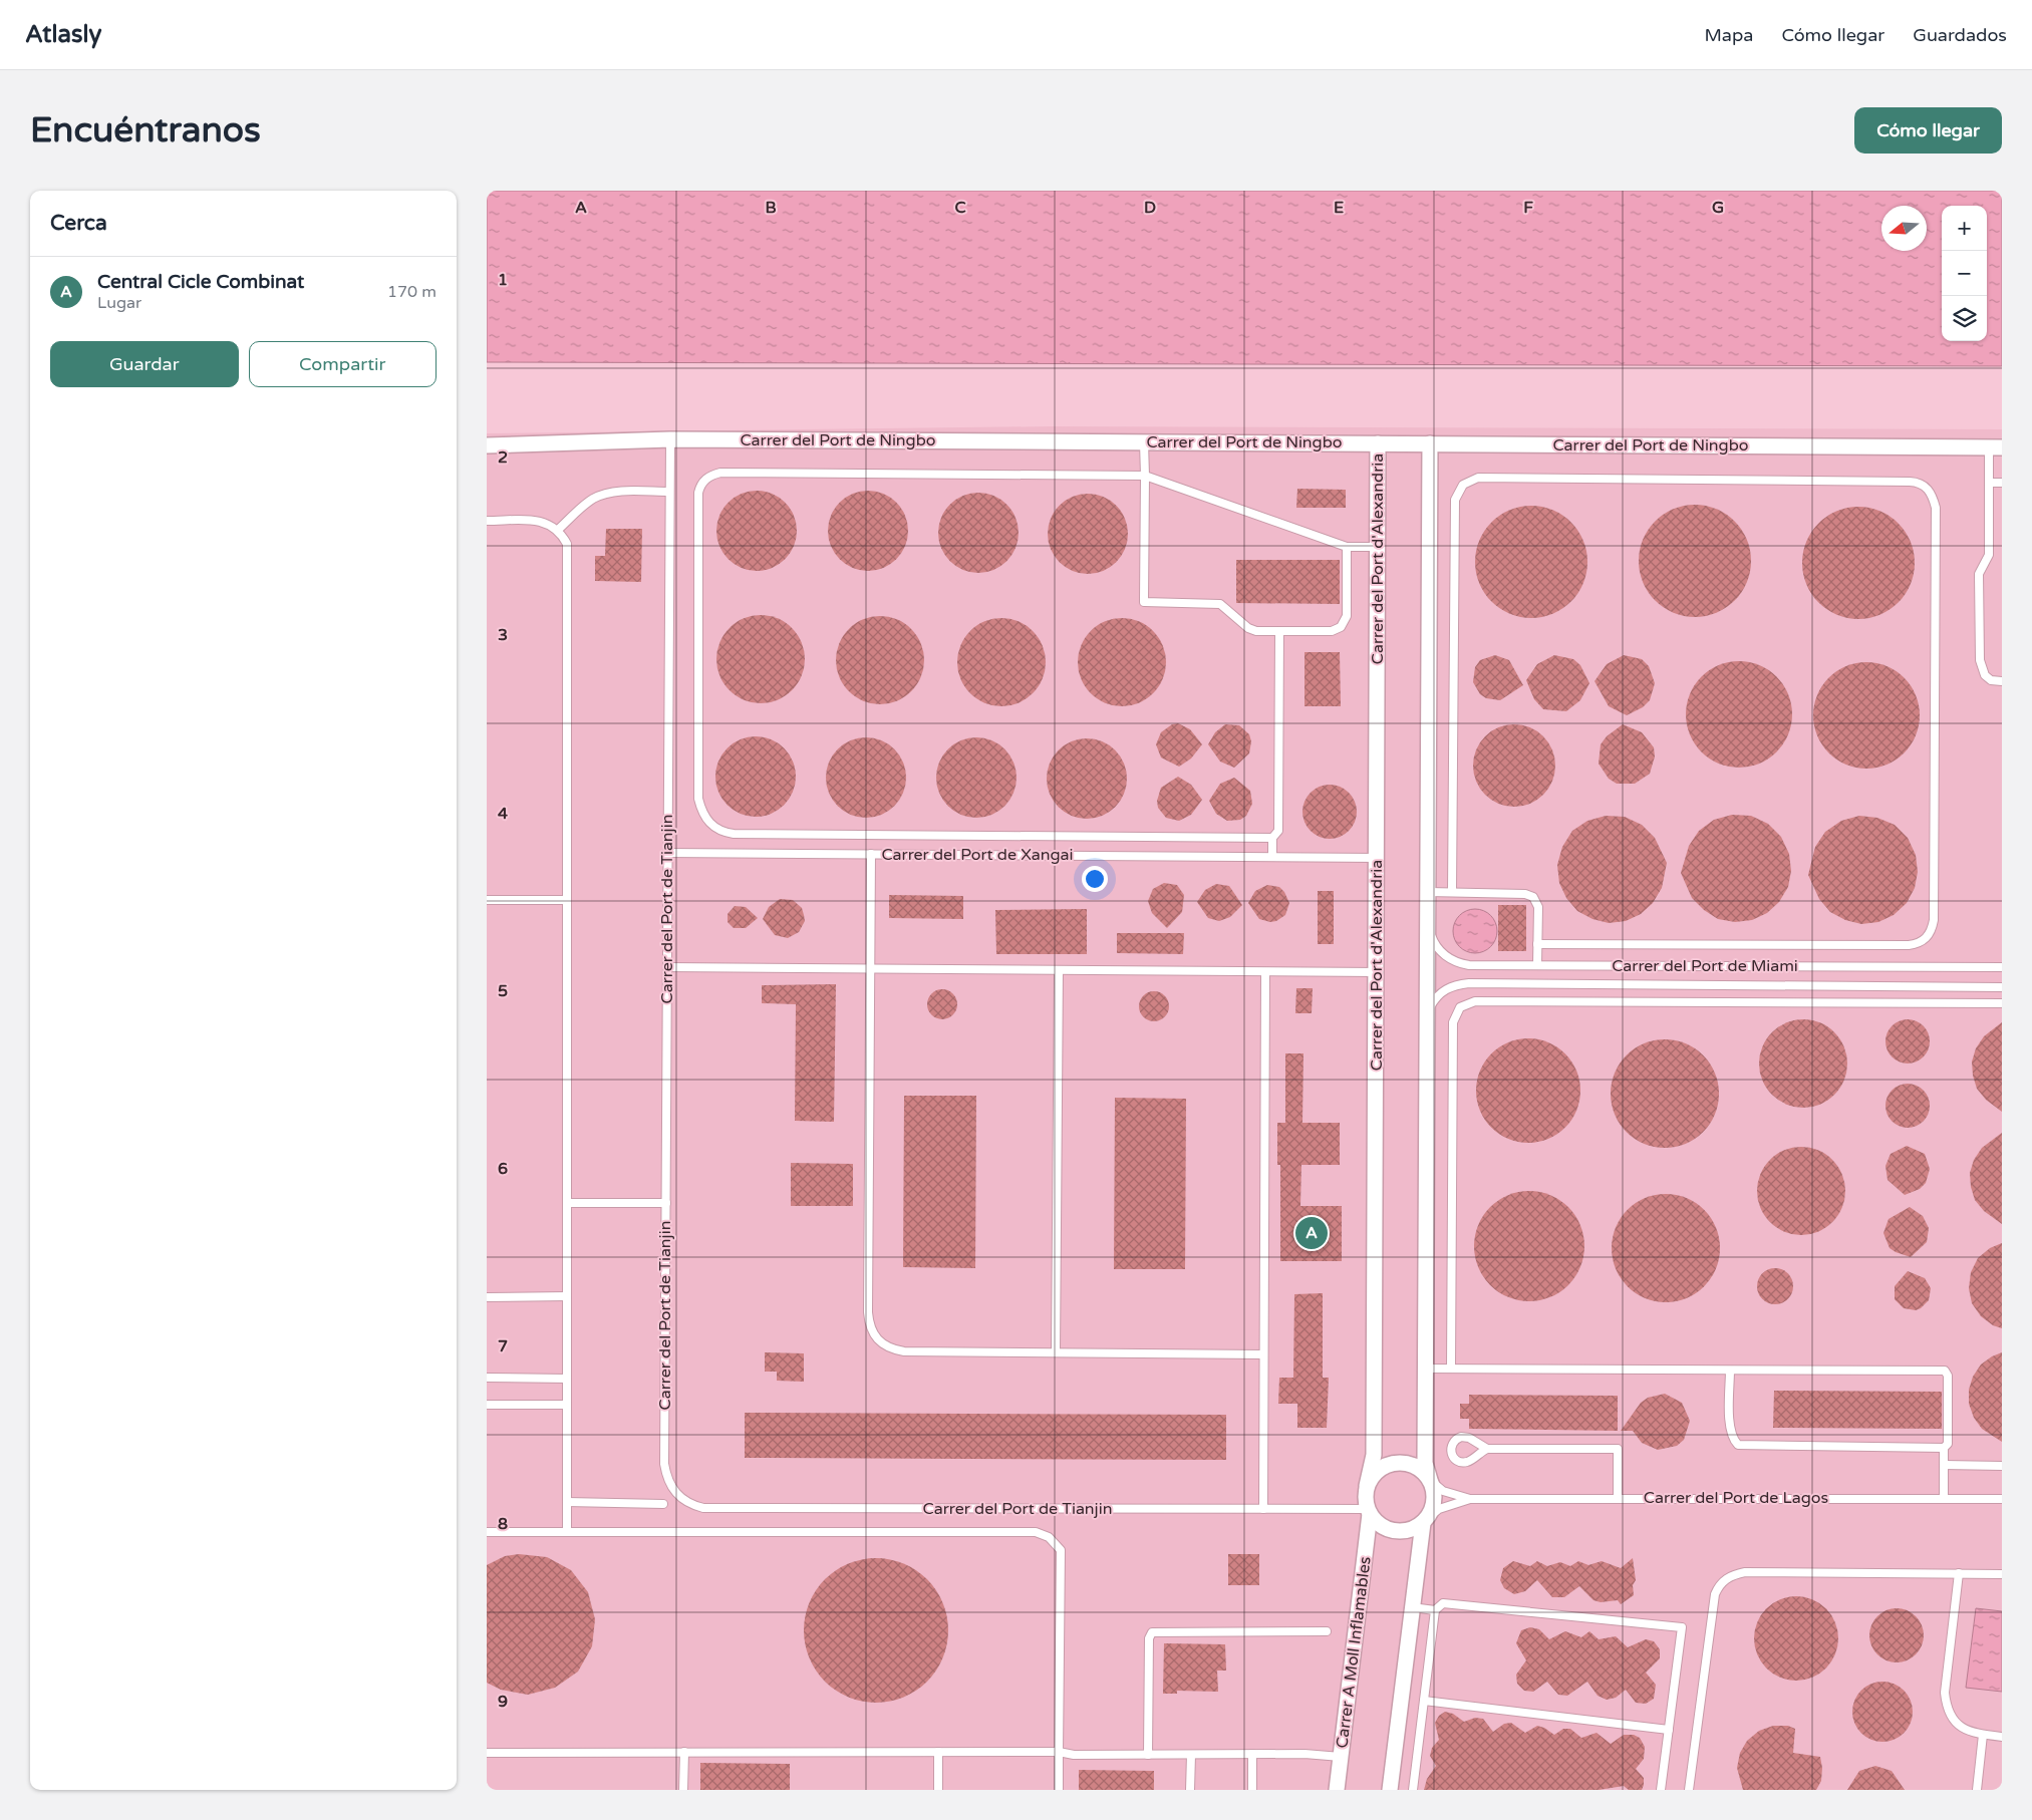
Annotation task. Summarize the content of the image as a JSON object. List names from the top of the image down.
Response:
{
  "streets": {
    "street": ["Carrer del Port de Ningbo", "Carrer del Port d'Alexandria", "Carrer A Moll Inflamables"],
    "lane": [
      "Carrer del Port de Xangai",
      "Carrer del Port de Tianjin",
      "Carrer del Port de Miami",
      "Carrer del Port de Lagos"
    ]
  },
  "crossings": [
    ["Carrer del Port de Ningbo", "Carrer del Port d'Alexandria"],
    ["Carrer del Port de Ningbo", "Carrer del Port de Tianjin"],
    ["Carrer del Port d'Alexandria", "Carrer del Port de Xangai"],
    ["Carrer del Port d'Alexandria", "Carrer del Port de Tianjin"],
    ["Carrer del Port d'Alexandria", "Carrer A Moll Inflamables"],
    ["Carrer del Port de Xangai", "Carrer del Port de Tianjin"],
    ["Carrer del Port de Tianjin", "Carrer A Moll Inflamables"]
  ],
  "north": "left",
  "page": {
    "header": "Atlasly",
    "nav": ["Mapa", "Cómo llegar", "Guardados"],
    "buttons": [
      "Cómo llegar",
      ["Guardar", "Compartir"]
    ],
    "title": "Encuéntranos",
    "heading": "Cerca",
    "map_buttons": ["+", "−"],
    "list": [
      {
        "mark": "A",
        "name": "Central Cicle Combinat",
        "note": "Lugar",
        "value": "170 m"
      }
    ],
    "pins": "A"
  },
  "grid": {
    "columns": [
      "A",
      "B",
      "C",
      "D",
      "E",
      "F",
      "G"
    ],
    "rows": [
      "1",
      "2",
      "3",
      "4",
      "5",
      "6",
      "7",
      "8",
      "9"
    ]
  }
}
